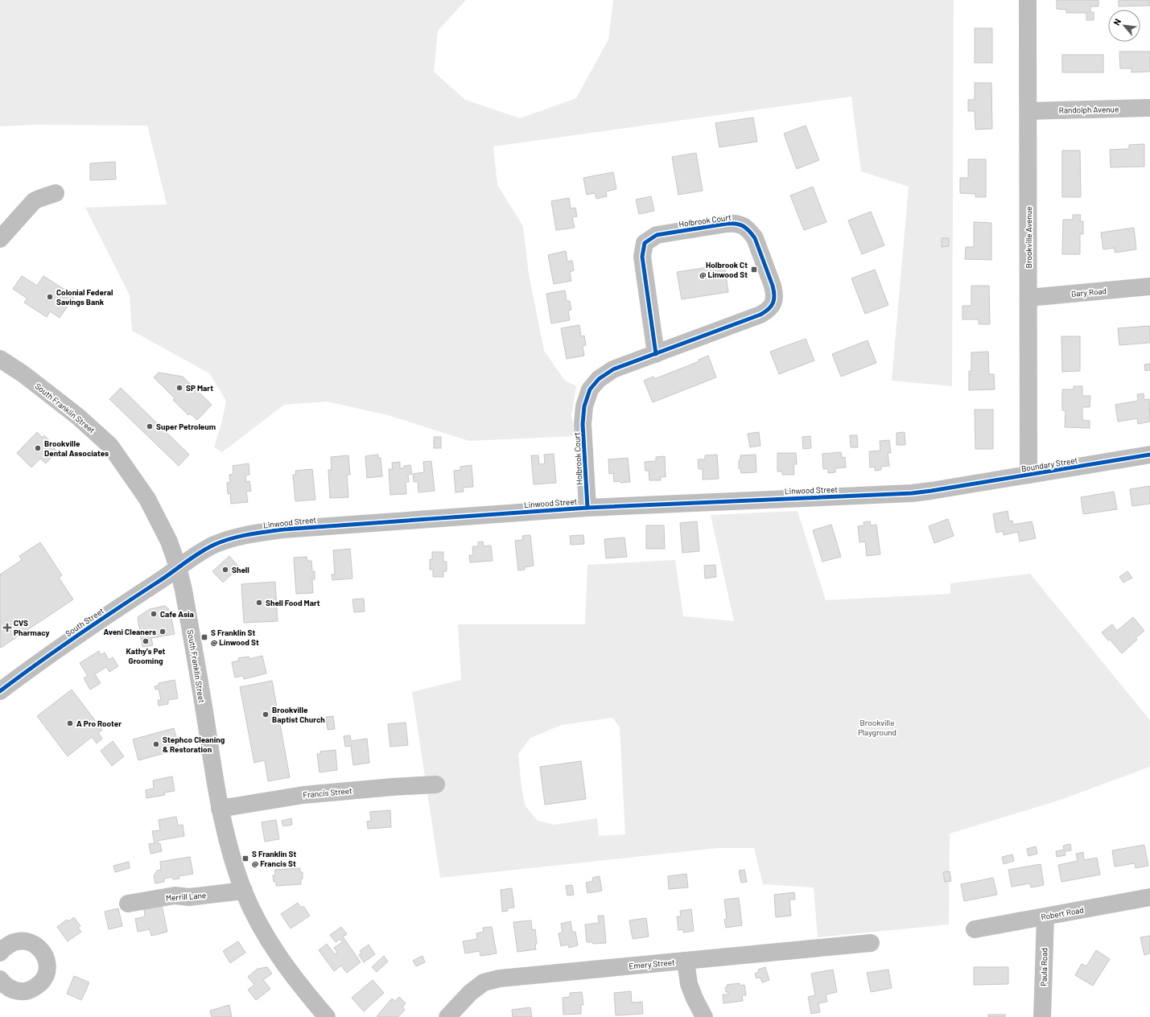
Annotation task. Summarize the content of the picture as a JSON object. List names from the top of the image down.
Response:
{
  "streets": {
    "street": [
      "Randolph Avenue",
      "Holbrook Court",
      "Brookville Avenue",
      "Gary Road",
      "South Franklin Street",
      "Boundary Street",
      "Linwood Street",
      "South Street",
      "Francis Street",
      "Merrill Lane",
      "Robert Road",
      "Emery Street",
      "Paula Road"
    ]
  },
  "crossings": [
    ["Randolph Avenue", "Brookville Avenue"],
    ["Holbrook Court", "Linwood Street"],
    ["Brookville Avenue", "Gary Road"],
    ["Brookville Avenue", "Boundary Street"],
    ["South Franklin Street", "Linwood Street"],
    ["South Franklin Street", "South Street"],
    ["South Franklin Street", "Francis Street"],
    ["South Franklin Street", "Merrill Lane"],
    ["Boundary Street", "Linwood Street"],
    ["Linwood Street", "South Street"],
    ["Robert Road", "Paula Road"]
  ],
  "parks": ["Brookville Playground"],
  "places": {
    "transit": ["Holbrook Ct @ Linwood St", "S Franklin St @ Linwood St", "S Franklin St @ Francis St"],
    "other": [
      "Colonial Federal Savings Bank",
      "SP Mart",
      "Super Petroleum",
      "Brookville Dental Associates",
      "Shell",
      "Shell Food Mart",
      "Cafe Asia",
      "Aveni Cleaners",
      "Kathy's Pet Grooming",
      "Brookville Baptist Church",
      "A Pro Rooter",
      "Stephco Cleaning & Restoration"
    ],
    "health": ["CVS Pharmacy"]
  },
  "north": "top left"
}
